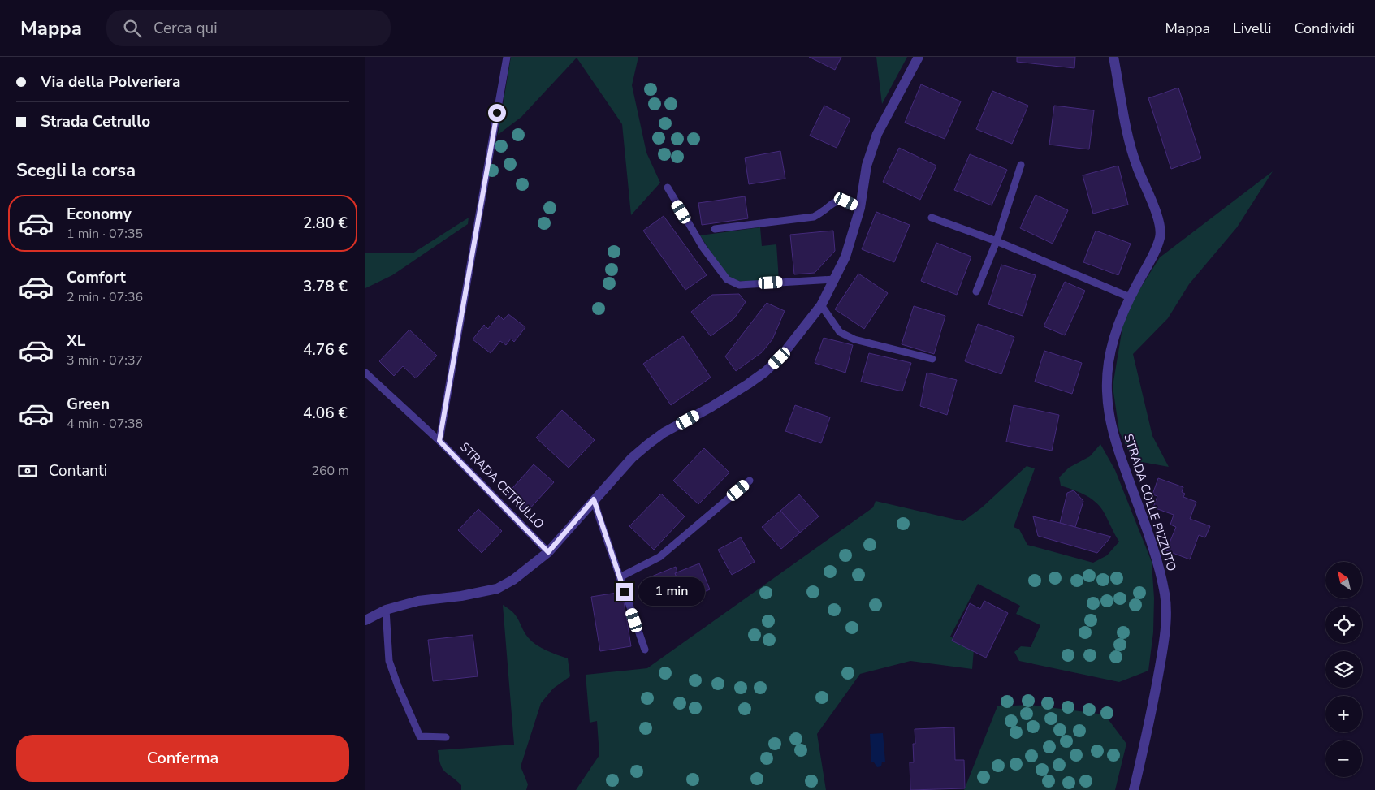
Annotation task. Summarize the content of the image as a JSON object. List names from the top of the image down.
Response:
{
  "streets": {
    "street": ["STRADA COLLE PIZZUTO"],
    "lane": ["STRADA CETRULLO"]
  },
  "north": "top left",
  "page": {
    "header": "Mappa",
    "search": "Cerca qui",
    "nav": ["Mappa", "Livelli", "Condividi"],
    "banner": ["Via della Polveriera", "Strada Cetrullo"],
    "heading": "Scegli la corsa",
    "list": [
      {
        "name": "Economy",
        "note": "1 min · 07:35",
        "value": "2.80 €"
      },
      {
        "name": "Comfort",
        "note": "2 min · 07:36",
        "value": "3.78 €"
      },
      {
        "name": "XL",
        "note": "3 min · 07:37",
        "value": "4.76 €"
      },
      {
        "name": "Green",
        "note": "4 min · 07:38",
        "value": "4.06 €"
      }
    ],
    "pay": ["Contanti", "260 m"],
    "map_buttons": ["+", "−"],
    "bubble": "1 min",
    "buttons": "Conferma"
  }
}
